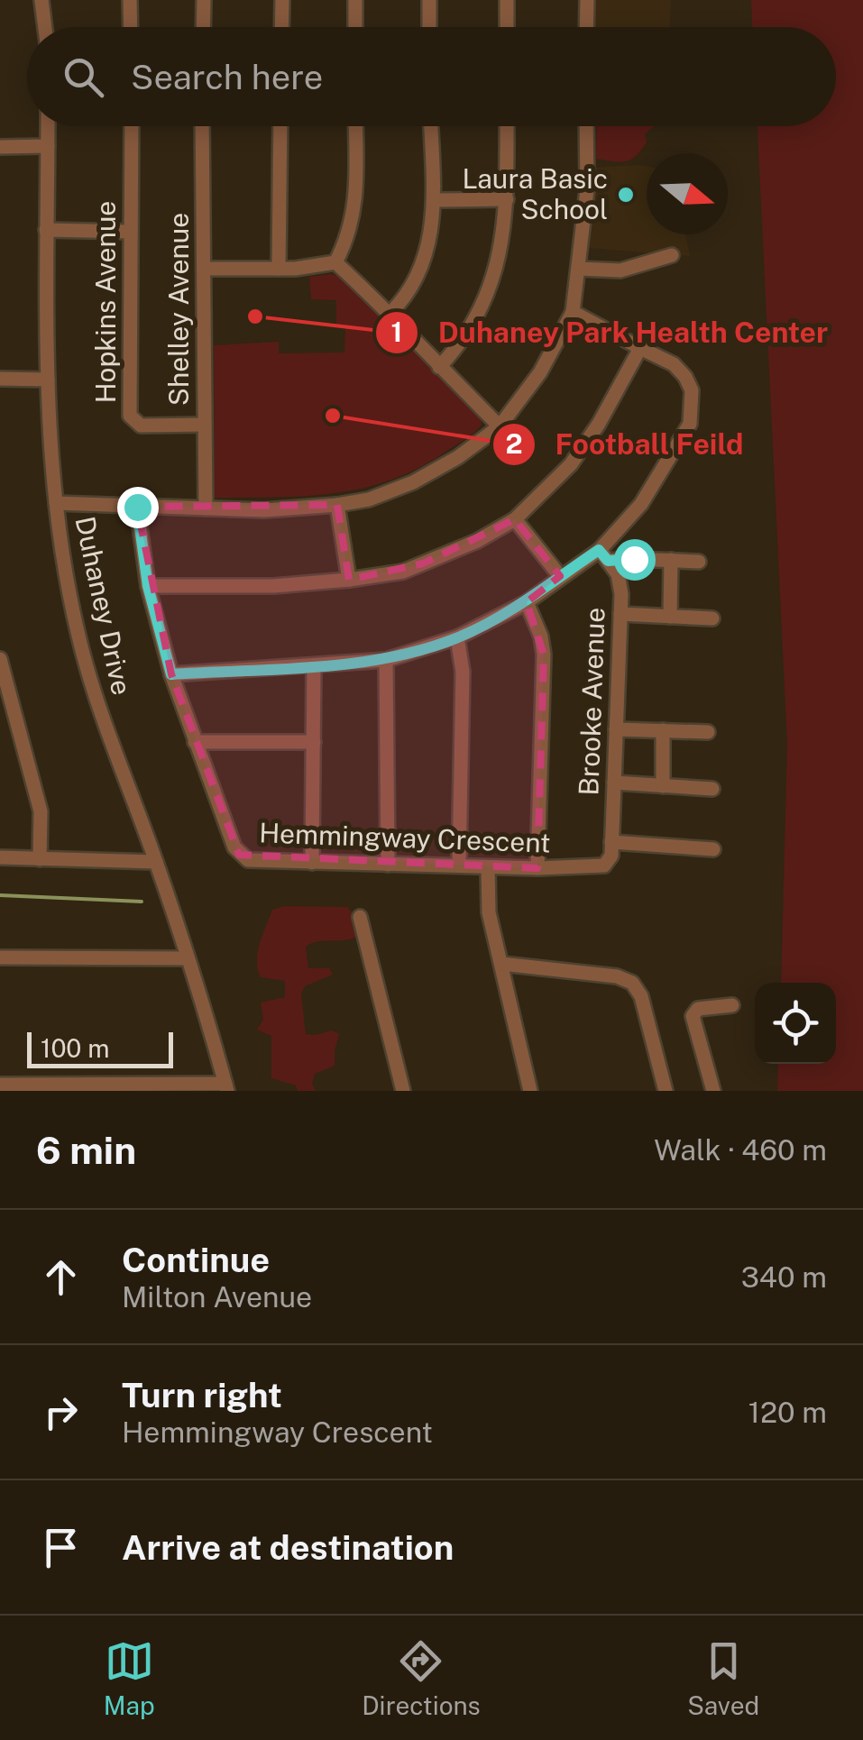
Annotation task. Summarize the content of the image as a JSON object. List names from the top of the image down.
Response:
{
  "streets": {
    "street": [
      "Hopkins Avenue",
      "Shelley Avenue",
      "Duhaney Drive",
      "Brooke Avenue",
      "Hemmingway Crescent"
    ]
  },
  "crossings": [
    ["Hopkins Avenue", "Shelley Avenue"],
    ["Brooke Avenue", "Hemmingway Crescent"]
  ],
  "places": ["Laura Basic School", "Duhaney Park Health Center", "Football Feild"],
  "scale_bar": "100 m",
  "north": "right",
  "page": {
    "search": "Search here",
    "scale": "100 m",
    "heading": ["6 min", "Walk · 460 m"],
    "list": [
      ["Continue", "Milton Avenue", "340 m"],
      ["Turn right", "Hemmingway Crescent", "120 m"],
      "Arrive at destination"
    ],
    "nav": ["Map", "Directions", "Saved"]
  }
}
